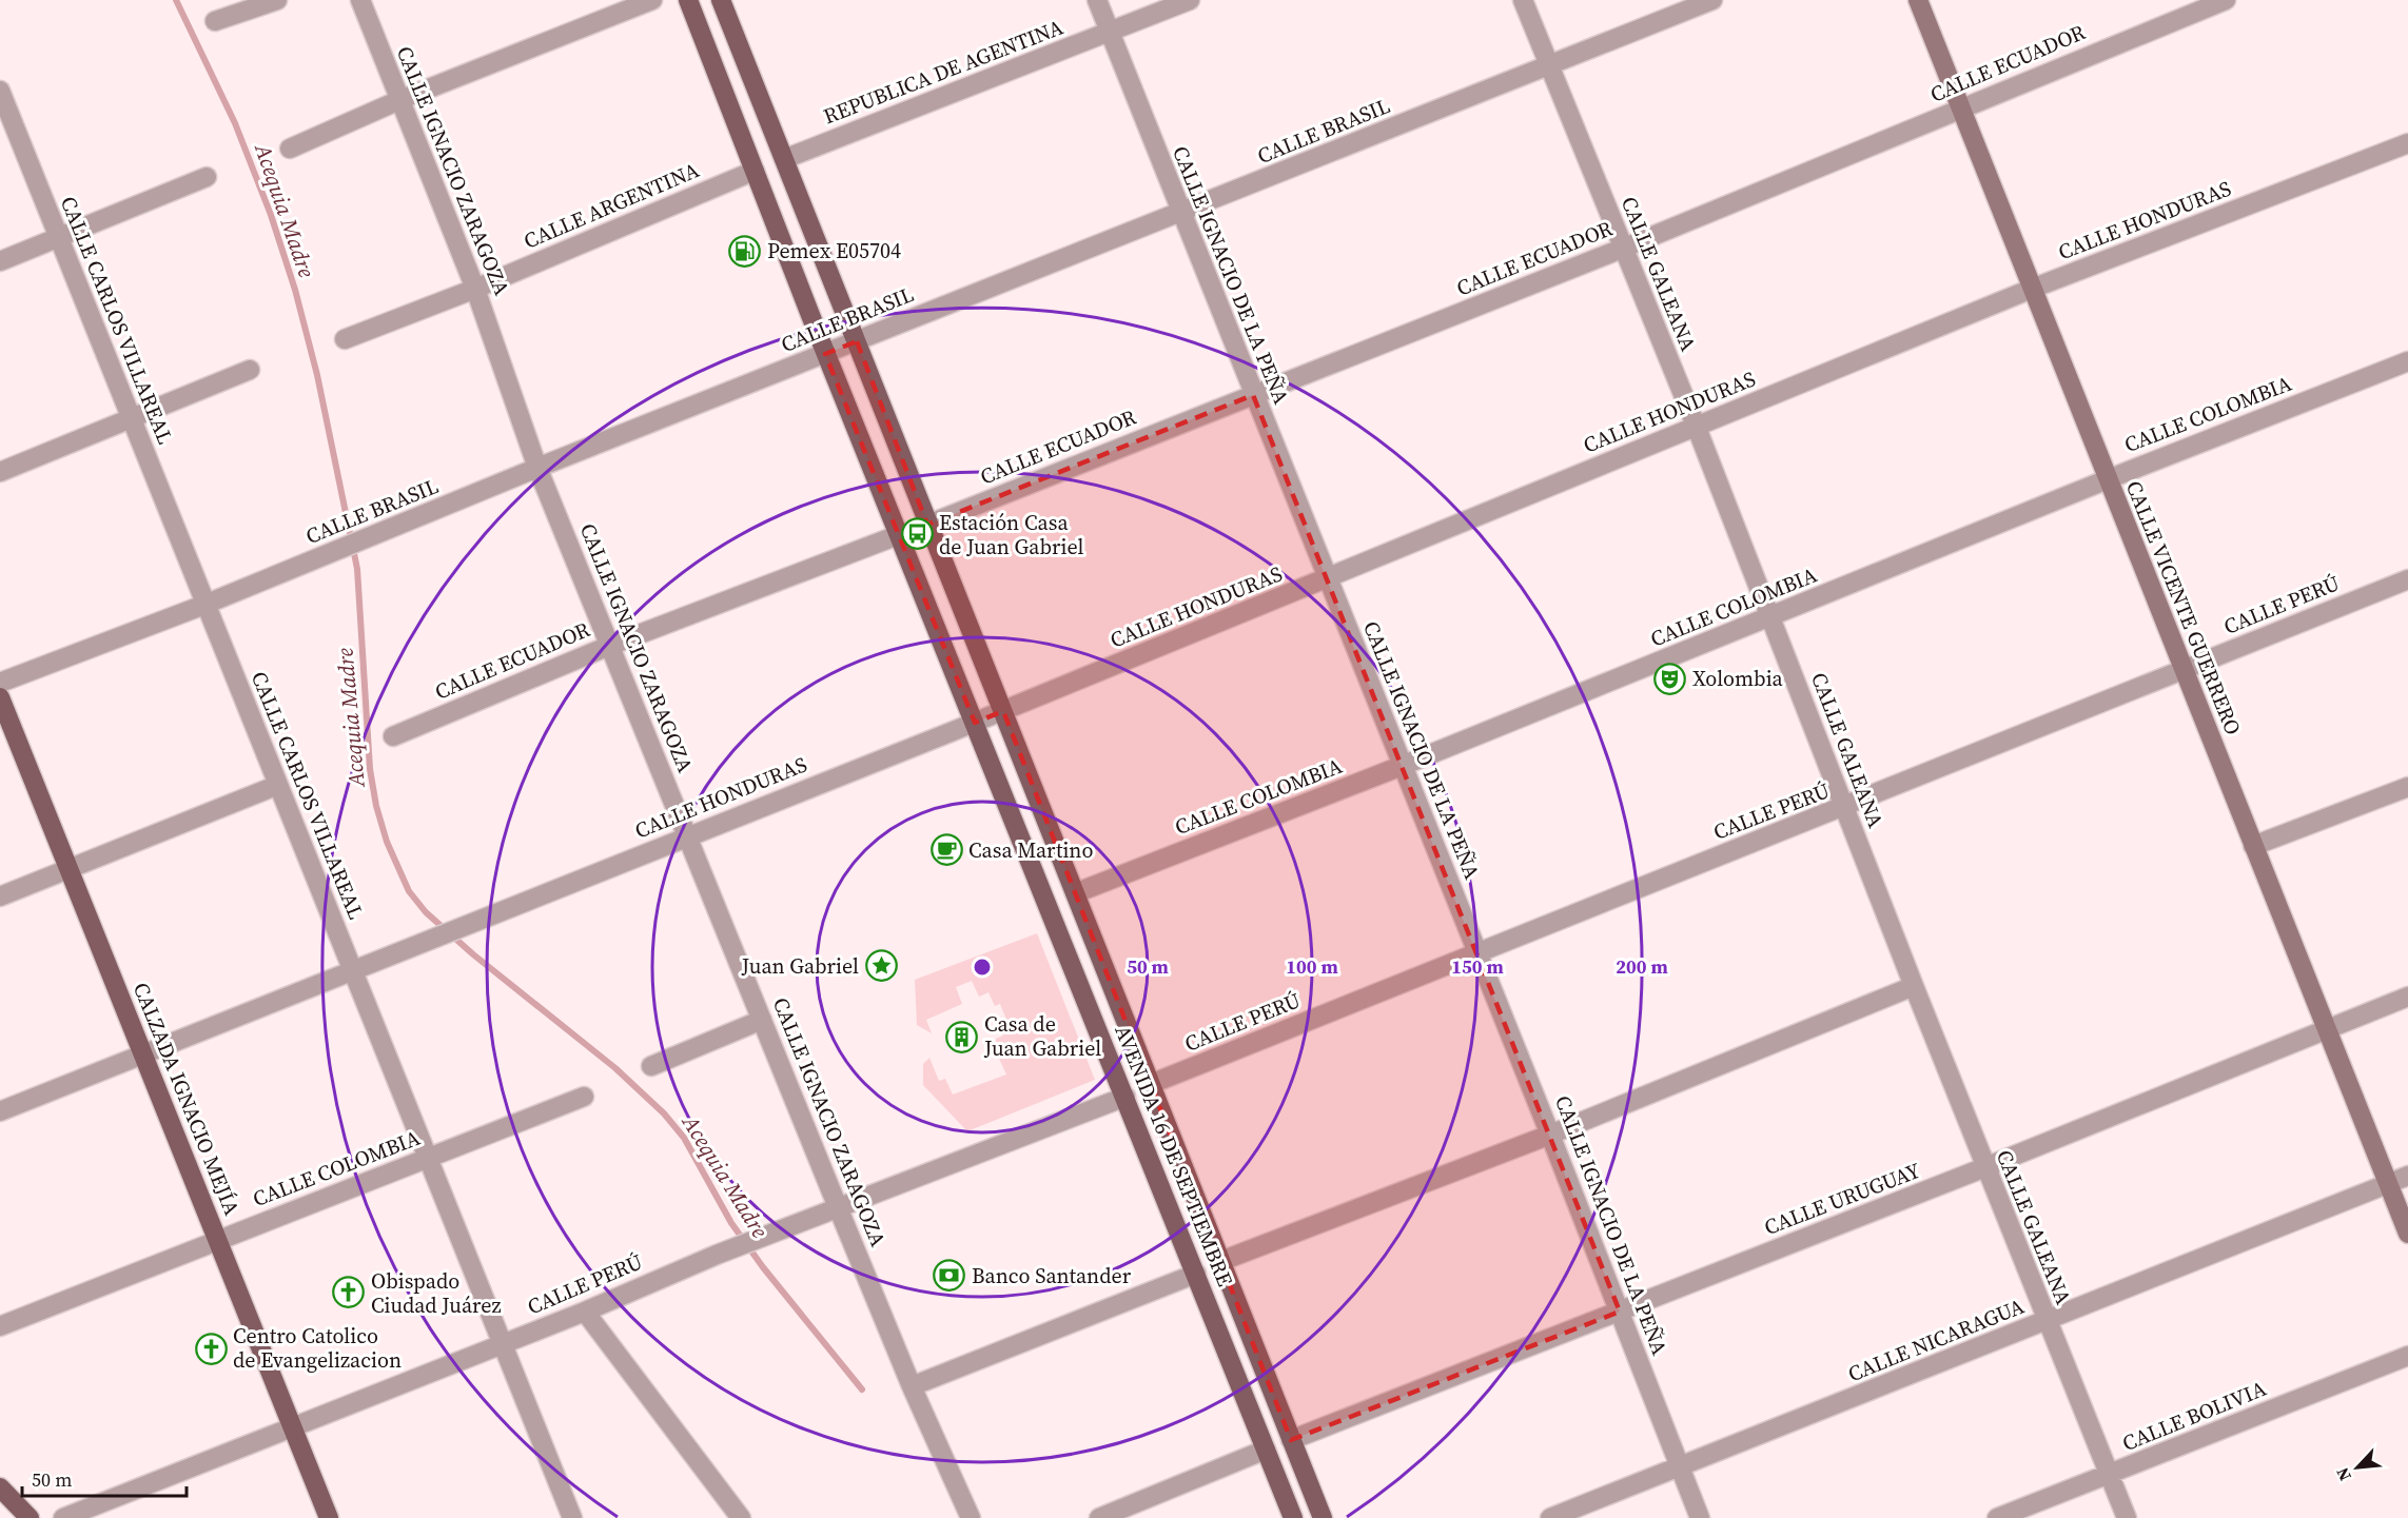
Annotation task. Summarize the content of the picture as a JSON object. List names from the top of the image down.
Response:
{
  "streets": {
    "main road": ["CALLE VICENTE GUERRERO", "CALZADA IGNACIO MEJÍA", "AVENIDA 16 DE SEPTIEMBRE"],
    "street": [
      "CALLE ECUADOR",
      "REPUBLICA DE AGENTINA",
      "CALLE BRASIL",
      "CALLE IGNACIO ZARAGOZA",
      "CALLE ARGENTINA",
      "CALLE HONDURAS",
      "CALLE GALEANA",
      "CALLE IGNACIO DE LA PEÑA",
      "CALLE CARLOS VILLAREAL",
      "CALLE COLOMBIA",
      "CALLE PERÚ",
      "CALLE URUGUAY",
      "CALLE NICARAGUA",
      "CALLE BOLIVIA"
    ]
  },
  "crossings": [
    ["CALLE ECUADOR", "CALLE IGNACIO ZARAGOZA"],
    ["CALLE ECUADOR", "CALLE GALEANA"],
    ["CALLE ECUADOR", "CALLE IGNACIO DE LA PEÑA"],
    ["CALLE ECUADOR", "CALLE VICENTE GUERRERO"],
    ["CALLE ECUADOR", "AVENIDA 16 DE SEPTIEMBRE"],
    ["REPUBLICA DE AGENTINA", "CALLE IGNACIO DE LA PEÑA"],
    ["REPUBLICA DE AGENTINA", "AVENIDA 16 DE SEPTIEMBRE"],
    ["CALLE BRASIL", "CALLE IGNACIO ZARAGOZA"],
    ["CALLE BRASIL", "CALLE GALEANA"],
    ["CALLE BRASIL", "CALLE IGNACIO DE LA PEÑA"],
    ["CALLE BRASIL", "CALLE CARLOS VILLAREAL"],
    ["CALLE BRASIL", "AVENIDA 16 DE SEPTIEMBRE"],
    ["CALLE IGNACIO ZARAGOZA", "CALLE ARGENTINA"],
    ["CALLE IGNACIO ZARAGOZA", "CALLE HONDURAS"],
    ["CALLE IGNACIO ZARAGOZA", "CALLE PERÚ"],
    ["CALLE ARGENTINA", "AVENIDA 16 DE SEPTIEMBRE"],
    ["CALLE HONDURAS", "CALLE GALEANA"],
    ["CALLE HONDURAS", "CALLE IGNACIO DE LA PEÑA"],
    ["CALLE HONDURAS", "CALLE CARLOS VILLAREAL"],
    ["CALLE HONDURAS", "CALLE VICENTE GUERRERO"],
    ["CALLE HONDURAS", "CALZADA IGNACIO MEJÍA"],
    ["CALLE HONDURAS", "AVENIDA 16 DE SEPTIEMBRE"],
    ["CALLE GALEANA", "CALLE COLOMBIA"],
    ["CALLE GALEANA", "CALLE PERÚ"],
    ["CALLE GALEANA", "CALLE URUGUAY"],
    ["CALLE GALEANA", "CALLE NICARAGUA"],
    ["CALLE GALEANA", "CALLE BOLIVIA"],
    ["CALLE IGNACIO DE LA PEÑA", "CALLE COLOMBIA"],
    ["CALLE IGNACIO DE LA PEÑA", "CALLE PERÚ"],
    ["CALLE IGNACIO DE LA PEÑA", "CALLE URUGUAY"],
    ["CALLE IGNACIO DE LA PEÑA", "CALLE NICARAGUA"],
    ["CALLE CARLOS VILLAREAL", "CALLE COLOMBIA"],
    ["CALLE CARLOS VILLAREAL", "CALLE PERÚ"],
    ["CALLE COLOMBIA", "CALLE VICENTE GUERRERO"],
    ["CALLE COLOMBIA", "CALZADA IGNACIO MEJÍA"],
    ["CALLE COLOMBIA", "AVENIDA 16 DE SEPTIEMBRE"],
    ["CALLE PERÚ", "CALLE VICENTE GUERRERO"],
    ["CALLE PERÚ", "CALZADA IGNACIO MEJÍA"],
    ["CALLE PERÚ", "AVENIDA 16 DE SEPTIEMBRE"],
    ["CALLE VICENTE GUERRERO", "CALLE URUGUAY"],
    ["CALLE VICENTE GUERRERO", "CALLE NICARAGUA"],
    ["AVENIDA 16 DE SEPTIEMBRE", "CALLE URUGUAY"]
  ],
  "water": ["Acequia Madre"],
  "places": {
    "fuel station": ["Pemex E05704"],
    "bus stop": ["Estación Casa de Juan Gabriel"],
    "theatre": ["Xolombia"],
    "cafe": ["Casa Martino"],
    "place": ["Juan Gabriel"],
    "building": ["Casa de Juan Gabriel"],
    "bank": ["Banco Santander"],
    "church": ["Obispado Ciudad Juárez", "Centro Catolico de Evangelizacion"]
  },
  "scale_bar": "50 m",
  "north": "bottom left",
  "rings": [
    "50 m",
    "100 m",
    "150 m",
    "200 m"
  ]
}
